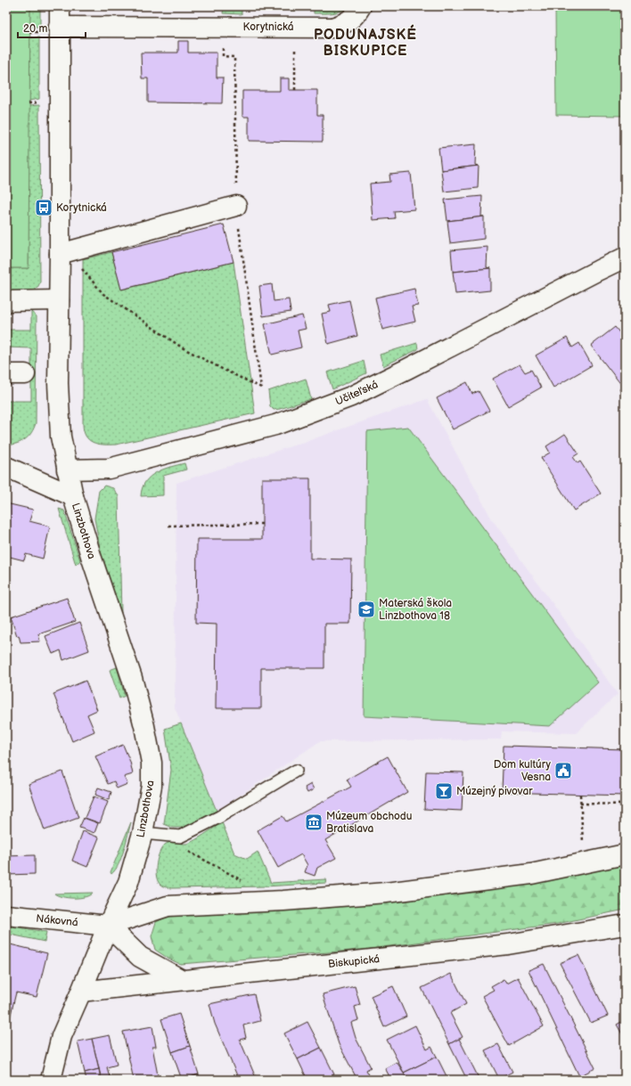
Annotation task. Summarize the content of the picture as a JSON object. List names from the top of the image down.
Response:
{
  "streets": {
    "street": [
      "Korytnická",
      "Učiteľská",
      "Linzbothova",
      "Nákovná",
      "Biskupická"
    ]
  },
  "crossings": [
    ["Učiteľská", "Linzbothova"],
    ["Linzbothova", "Nákovná"],
    ["Linzbothova", "Biskupická"]
  ],
  "districts": ["PODUNAJSKÉ BISKUPICE"],
  "places": {
    "bus stop": ["Korytnická"],
    "school or university": ["Materská škola Linzbothova 18"],
    "public building": ["Dom kultúry Vesna"],
    "bar": ["Múzejný pivovar"],
    "museum": ["Múzeum obchodu Bratislava"]
  },
  "scale_bar": "20 m"
}
